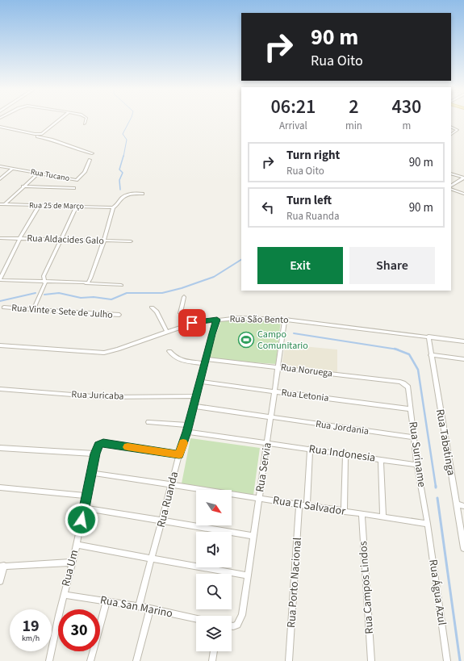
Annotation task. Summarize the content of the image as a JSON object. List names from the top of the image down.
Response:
{
  "streets": {
    "street": [
      "Rua Tucano",
      "Rua 25 de Março",
      "Rua Aldacides Galo",
      "Rua Vinte e Sete de Julho",
      "Rua São Bento",
      "Rua Noruega",
      "Rua Juricaba",
      "Rua Letonia",
      "Rua Jordania",
      "Rua Tabatinga",
      "Rua Indonesia",
      "Rua Suriname",
      "Rua Servia",
      "Rua Ruanda",
      "Rua El Salvador",
      "Rua Um",
      "Rua Porto Nacional",
      "Rua Campos Lindos",
      "Rua Água Azul",
      "Rua San Marino"
    ]
  },
  "crossings": [
    ["Rua São Bento", "Rua Tabatinga"],
    ["Rua São Bento", "Rua Servia"],
    ["Rua São Bento", "Rua Ruanda"],
    ["Rua Noruega", "Rua Suriname"],
    ["Rua Noruega", "Rua Servia"],
    ["Rua Noruega", "Rua Ruanda"],
    ["Rua Juricaba", "Rua Ruanda"],
    ["Rua Letonia", "Rua Suriname"],
    ["Rua Letonia", "Rua Servia"],
    ["Rua Letonia", "Rua Ruanda"],
    ["Rua Jordania", "Rua Suriname"],
    ["Rua Jordania", "Rua Servia"],
    ["Rua Jordania", "Rua Ruanda"],
    ["Rua Indonesia", "Rua Suriname"],
    ["Rua Indonesia", "Rua Servia"],
    ["Rua Indonesia", "Rua Ruanda"],
    ["Rua Suriname", "Rua El Salvador"],
    ["Rua Suriname", "Rua Água Azul"],
    ["Rua Servia", "Rua El Salvador"],
    ["Rua Ruanda", "Rua El Salvador"],
    ["Rua Ruanda", "Rua Um"],
    ["Rua Ruanda", "Rua San Marino"],
    ["Rua El Salvador", "Rua Um"],
    ["Rua El Salvador", "Rua Porto Nacional"],
    ["Rua El Salvador", "Rua Campos Lindos"],
    ["Rua El Salvador", "Rua Água Azul"],
    ["Rua Um", "Rua San Marino"]
  ],
  "places": {
    "sports": ["Campo Comunitario"]
  },
  "north": "bottom right",
  "page": {
    "turn": ["90 m", "Rua Oito"],
    "eta": [
      "06:21",
      "Arrival",
      "2",
      "min",
      "430",
      "m"
    ],
    "list": [
      {
        "name": "Turn right",
        "note": "Rua Oito",
        "value": "90 m"
      },
      {
        "name": "Turn left",
        "note": "Rua Ruanda",
        "value": "90 m"
      }
    ],
    "buttons": ["Exit", "Share"],
    "speed": "19 km/h",
    "limit": "30"
  }
}
